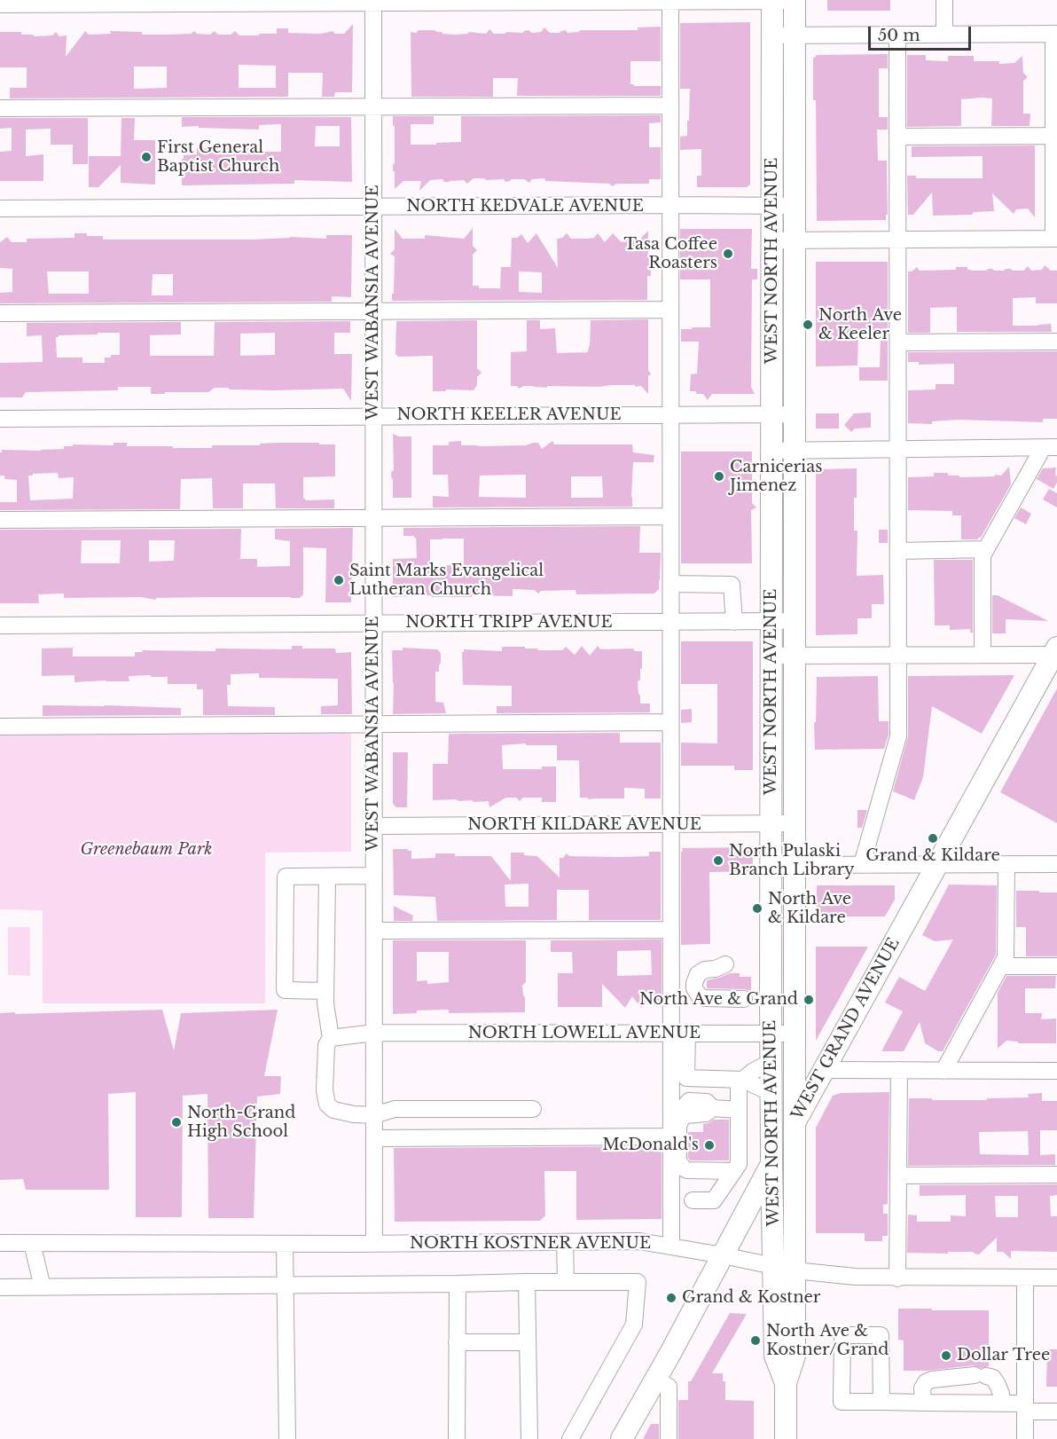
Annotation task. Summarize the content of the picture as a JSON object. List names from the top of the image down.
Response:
{
  "streets": {
    "main road": ["WEST NORTH AVENUE", "WEST GRAND AVENUE"],
    "street": [
      "NORTH KEDVALE AVENUE",
      "WEST WABANSIA AVENUE",
      "NORTH KEELER AVENUE",
      "NORTH TRIPP AVENUE",
      "NORTH KILDARE AVENUE",
      "NORTH LOWELL AVENUE",
      "NORTH KOSTNER AVENUE"
    ]
  },
  "crossings": [
    ["NORTH KEDVALE AVENUE", "WEST NORTH AVENUE"],
    ["NORTH KEDVALE AVENUE", "WEST WABANSIA AVENUE"],
    ["WEST NORTH AVENUE", "NORTH KEELER AVENUE"],
    ["WEST NORTH AVENUE", "NORTH TRIPP AVENUE"],
    ["WEST NORTH AVENUE", "NORTH KILDARE AVENUE"],
    ["WEST NORTH AVENUE", "WEST GRAND AVENUE"],
    ["WEST NORTH AVENUE", "NORTH LOWELL AVENUE"],
    ["WEST NORTH AVENUE", "NORTH KOSTNER AVENUE"],
    ["WEST WABANSIA AVENUE", "NORTH KEELER AVENUE"],
    ["WEST WABANSIA AVENUE", "NORTH TRIPP AVENUE"],
    ["WEST WABANSIA AVENUE", "NORTH KILDARE AVENUE"],
    ["WEST WABANSIA AVENUE", "NORTH LOWELL AVENUE"],
    ["WEST WABANSIA AVENUE", "NORTH KOSTNER AVENUE"],
    ["WEST GRAND AVENUE", "NORTH KOSTNER AVENUE"]
  ],
  "parks": ["Greenebaum Park"],
  "places": [
    "First General Baptist Church",
    "Tasa Coffee Roasters",
    "North Ave & Keeler",
    "Carnicerias Jimenez",
    "Saint Marks Evangelical Lutheran Church",
    "Grand & Kildare",
    "North Pulaski Branch Library",
    "North Ave & Kildare",
    "North Ave & Grand",
    "North-Grand High School",
    "McDonald's",
    "Grand & Kostner",
    "North Ave & Kostner/Grand",
    "Dollar Tree"
  ],
  "scale_bar": "50 m"
}
